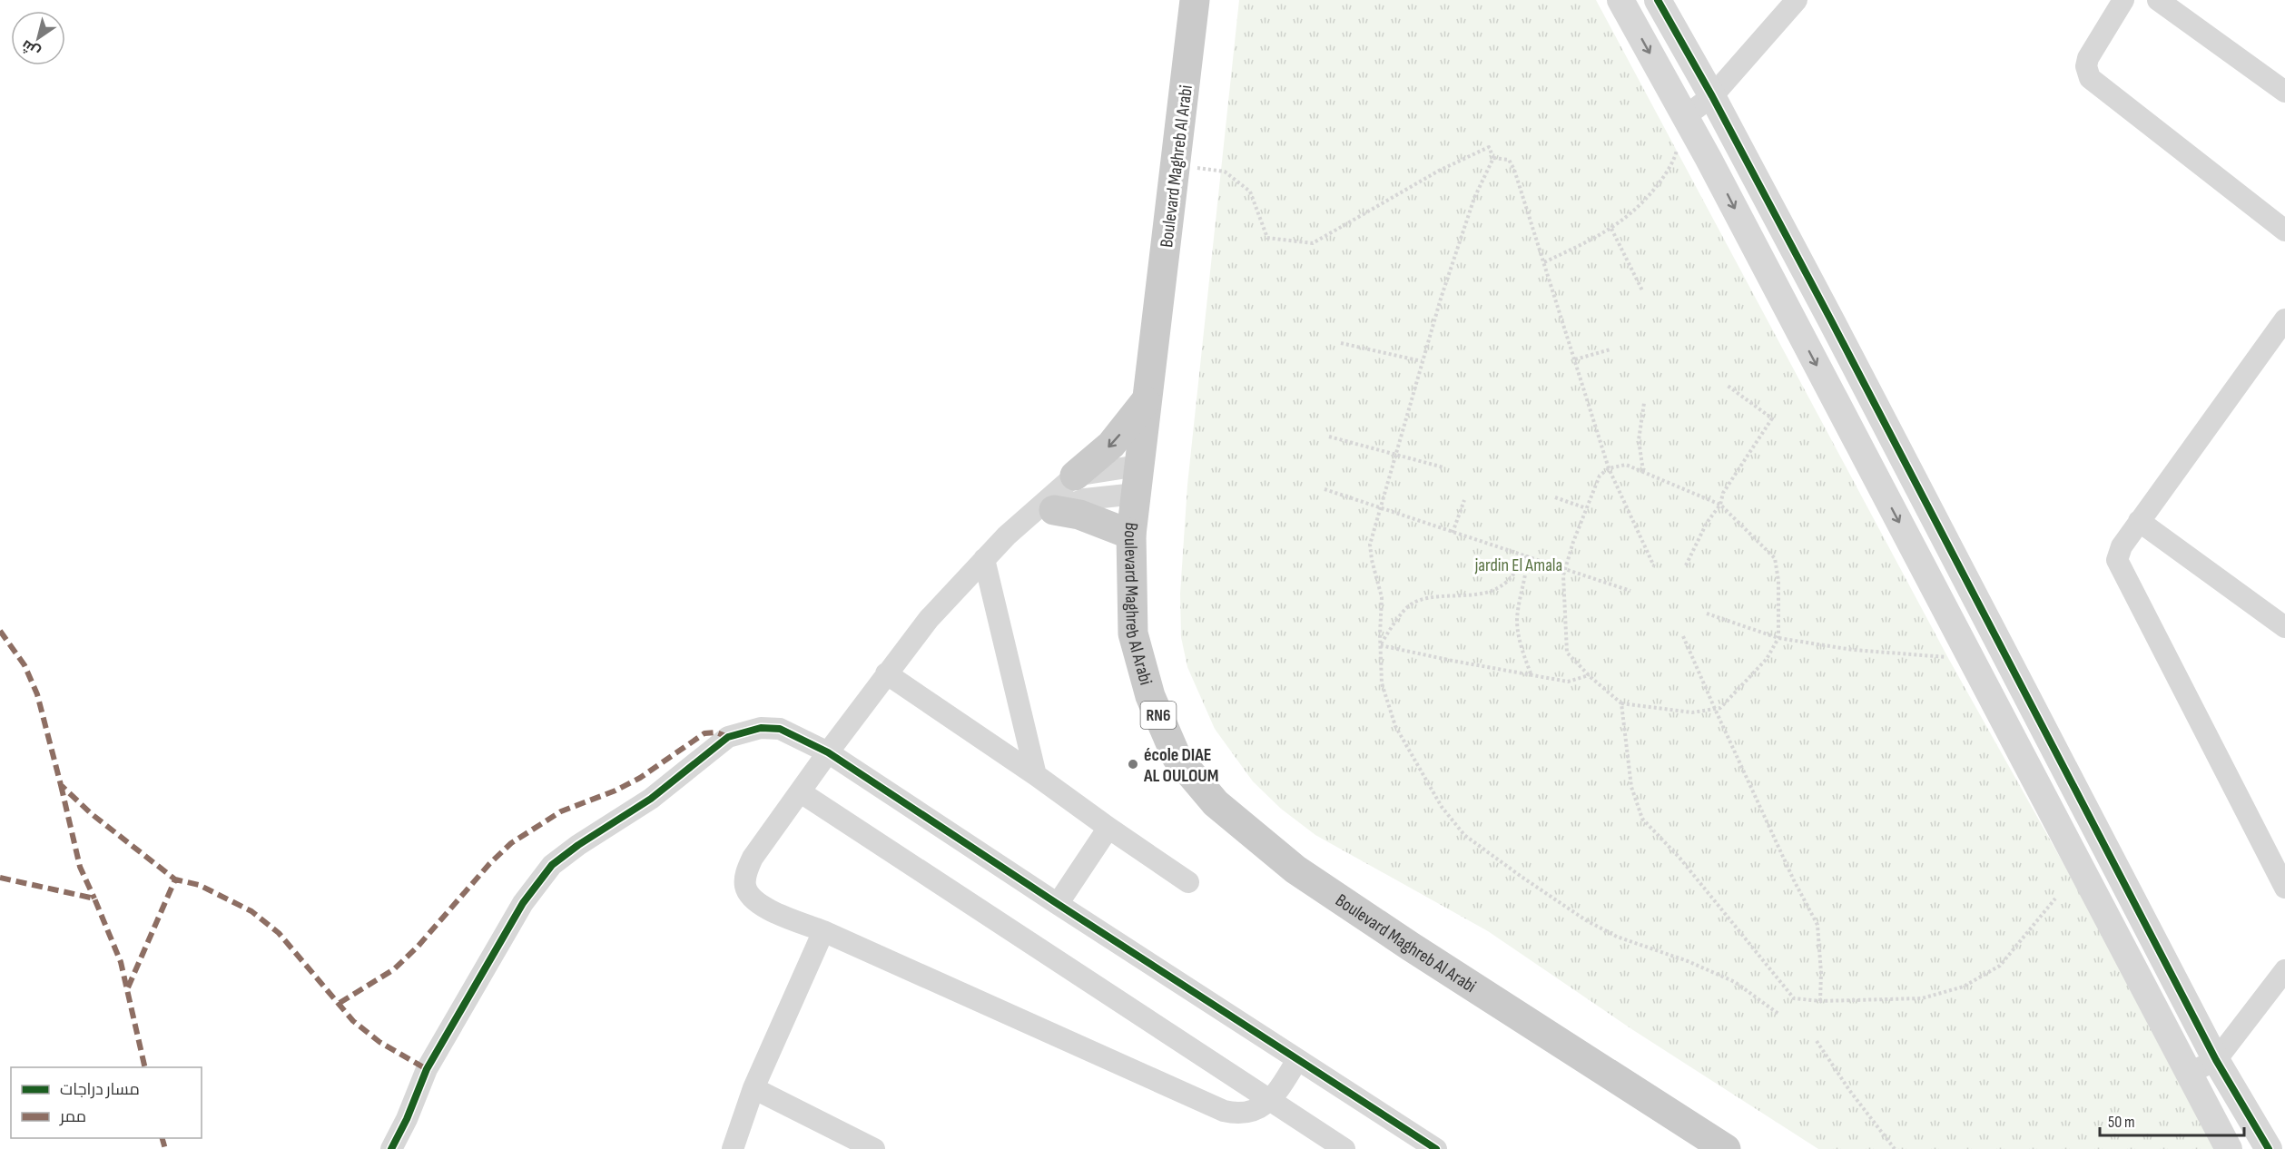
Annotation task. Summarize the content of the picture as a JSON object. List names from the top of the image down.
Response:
{
  "streets": {
    "main road": ["Boulevard Maghreb Al Arabi", "RN6"]
  },
  "parks": ["jardin El Amala"],
  "places": ["école DIAE AL OULOUM"],
  "legend": ["مسار دراجات", "ممر"],
  "scale_bar": "50 m",
  "north": "bottom left"
}
